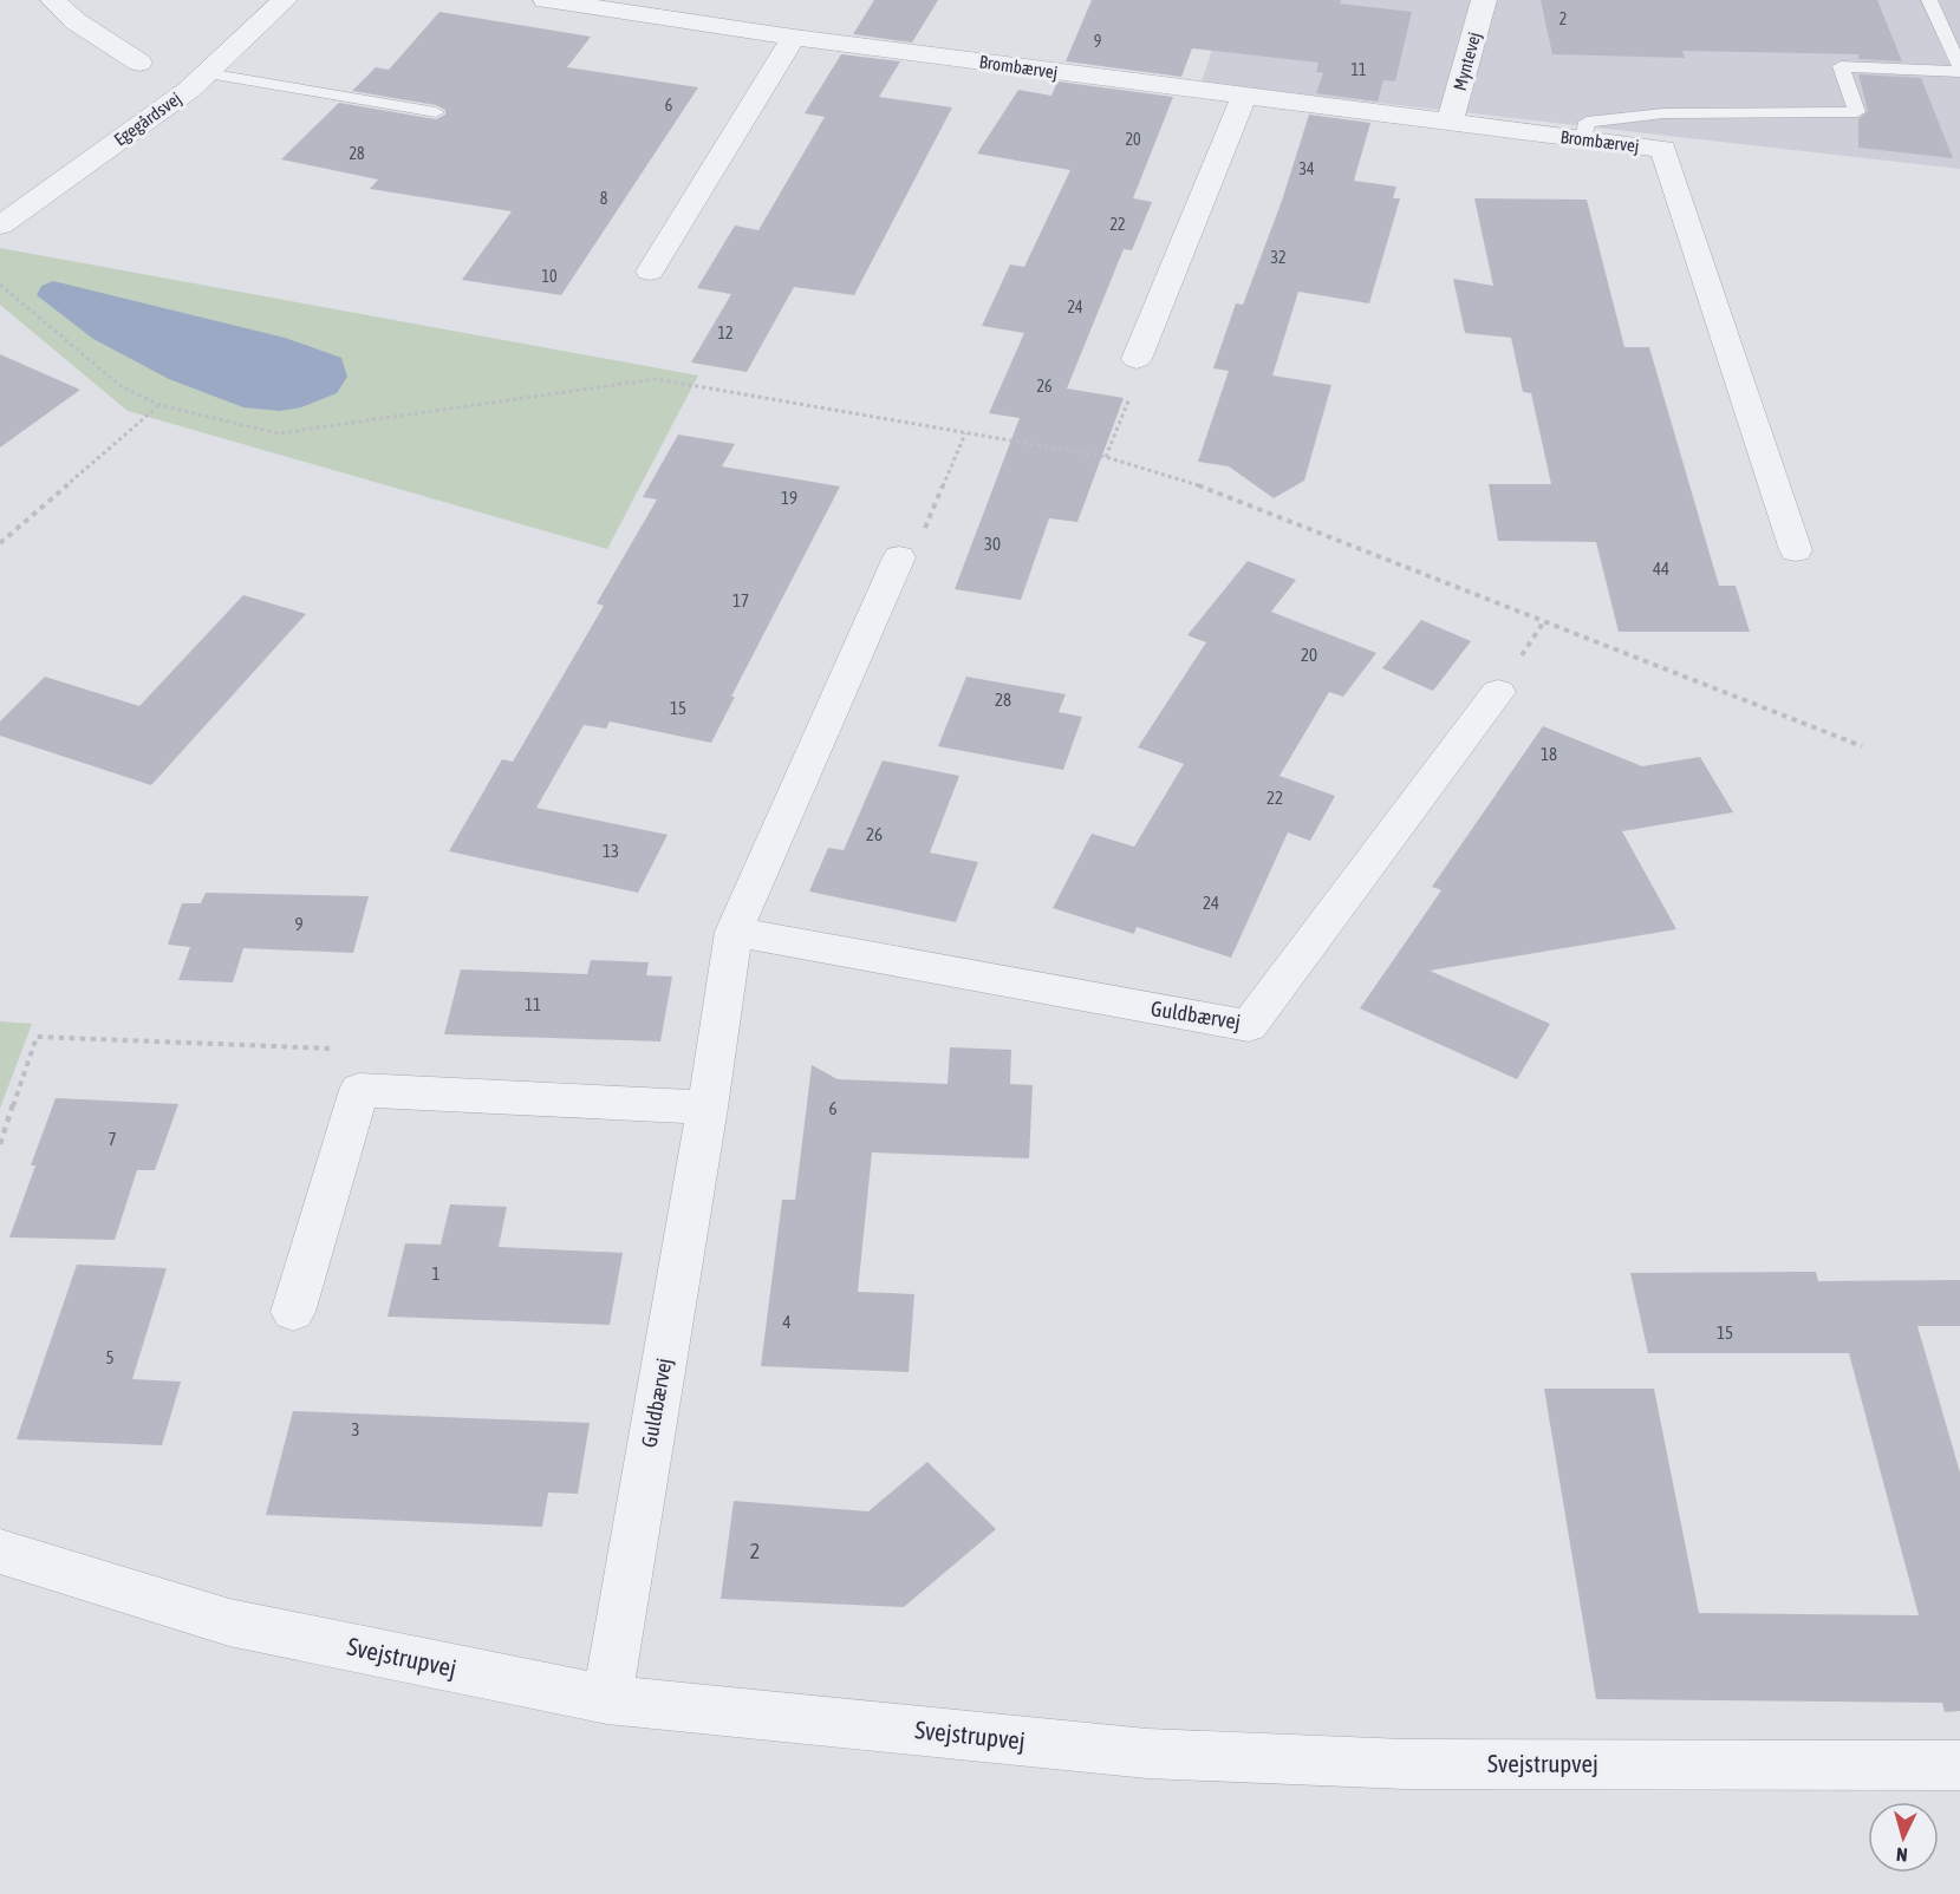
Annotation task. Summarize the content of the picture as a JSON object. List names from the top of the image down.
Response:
{
  "streets": {
    "street": [
      "Myntevej",
      "Brombærvej",
      "Egegårdsvej",
      "Guldbærvej",
      "Svejstrupvej"
    ]
  },
  "crossings": [
    ["Myntevej", "Brombærvej"],
    ["Guldbærvej", "Svejstrupvej"]
  ],
  "house_numbers": [
    "2",
    "9",
    "11",
    "6",
    "20",
    "28",
    "34",
    "8",
    "22",
    "32",
    "10",
    "24",
    "12",
    "26",
    "19",
    "30",
    "44",
    "17",
    "20",
    "28",
    "15",
    "18",
    "22",
    "26",
    "13",
    "24",
    "9",
    "11",
    "6",
    "7",
    "1",
    "4",
    "15",
    "5",
    "3",
    "2"
  ],
  "north": "bottom"
}
